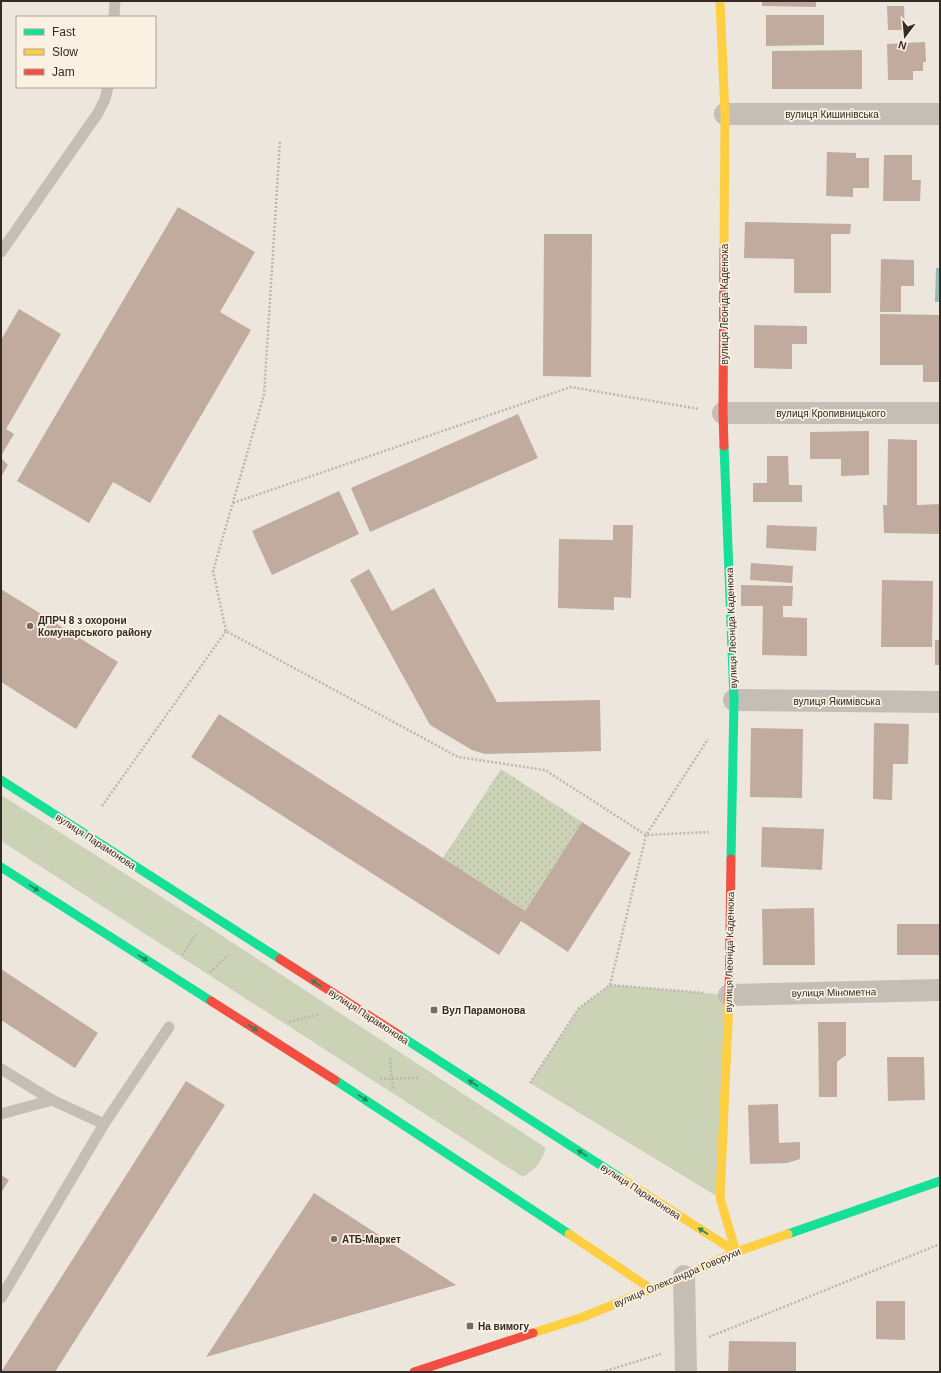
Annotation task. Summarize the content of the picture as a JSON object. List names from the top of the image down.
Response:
{
  "streets": {
    "street": [
      "вулиця Кишинівська",
      "вулиця Леоніда Каденюка",
      "вулиця Кропивницького",
      "вулиця Якимівська",
      "вулиця Парамонова",
      "вулиця Мінометна",
      "вулиця Олександра Говорухи"
    ]
  },
  "crossings": [
    ["вулиця Кишинівська", "вулиця Леоніда Каденюка"],
    ["вулиця Леоніда Каденюка", "вулиця Кропивницького"],
    ["вулиця Леоніда Каденюка", "вулиця Якимівська"],
    ["вулиця Леоніда Каденюка", "вулиця Парамонова"],
    ["вулиця Леоніда Каденюка", "вулиця Мінометна"],
    ["вулиця Леоніда Каденюка", "вулиця Олександра Говорухи"],
    ["вулиця Парамонова", "вулиця Олександра Говорухи"]
  ],
  "places": {
    "other": ["ДПРЧ 8 з охорони Комунарського району", "АТБ-Маркет"],
    "transit": ["Вул Парамонова", "На вимогу"]
  },
  "legend": ["Fast", "Slow", "Jam"],
  "north": "bottom"
}
